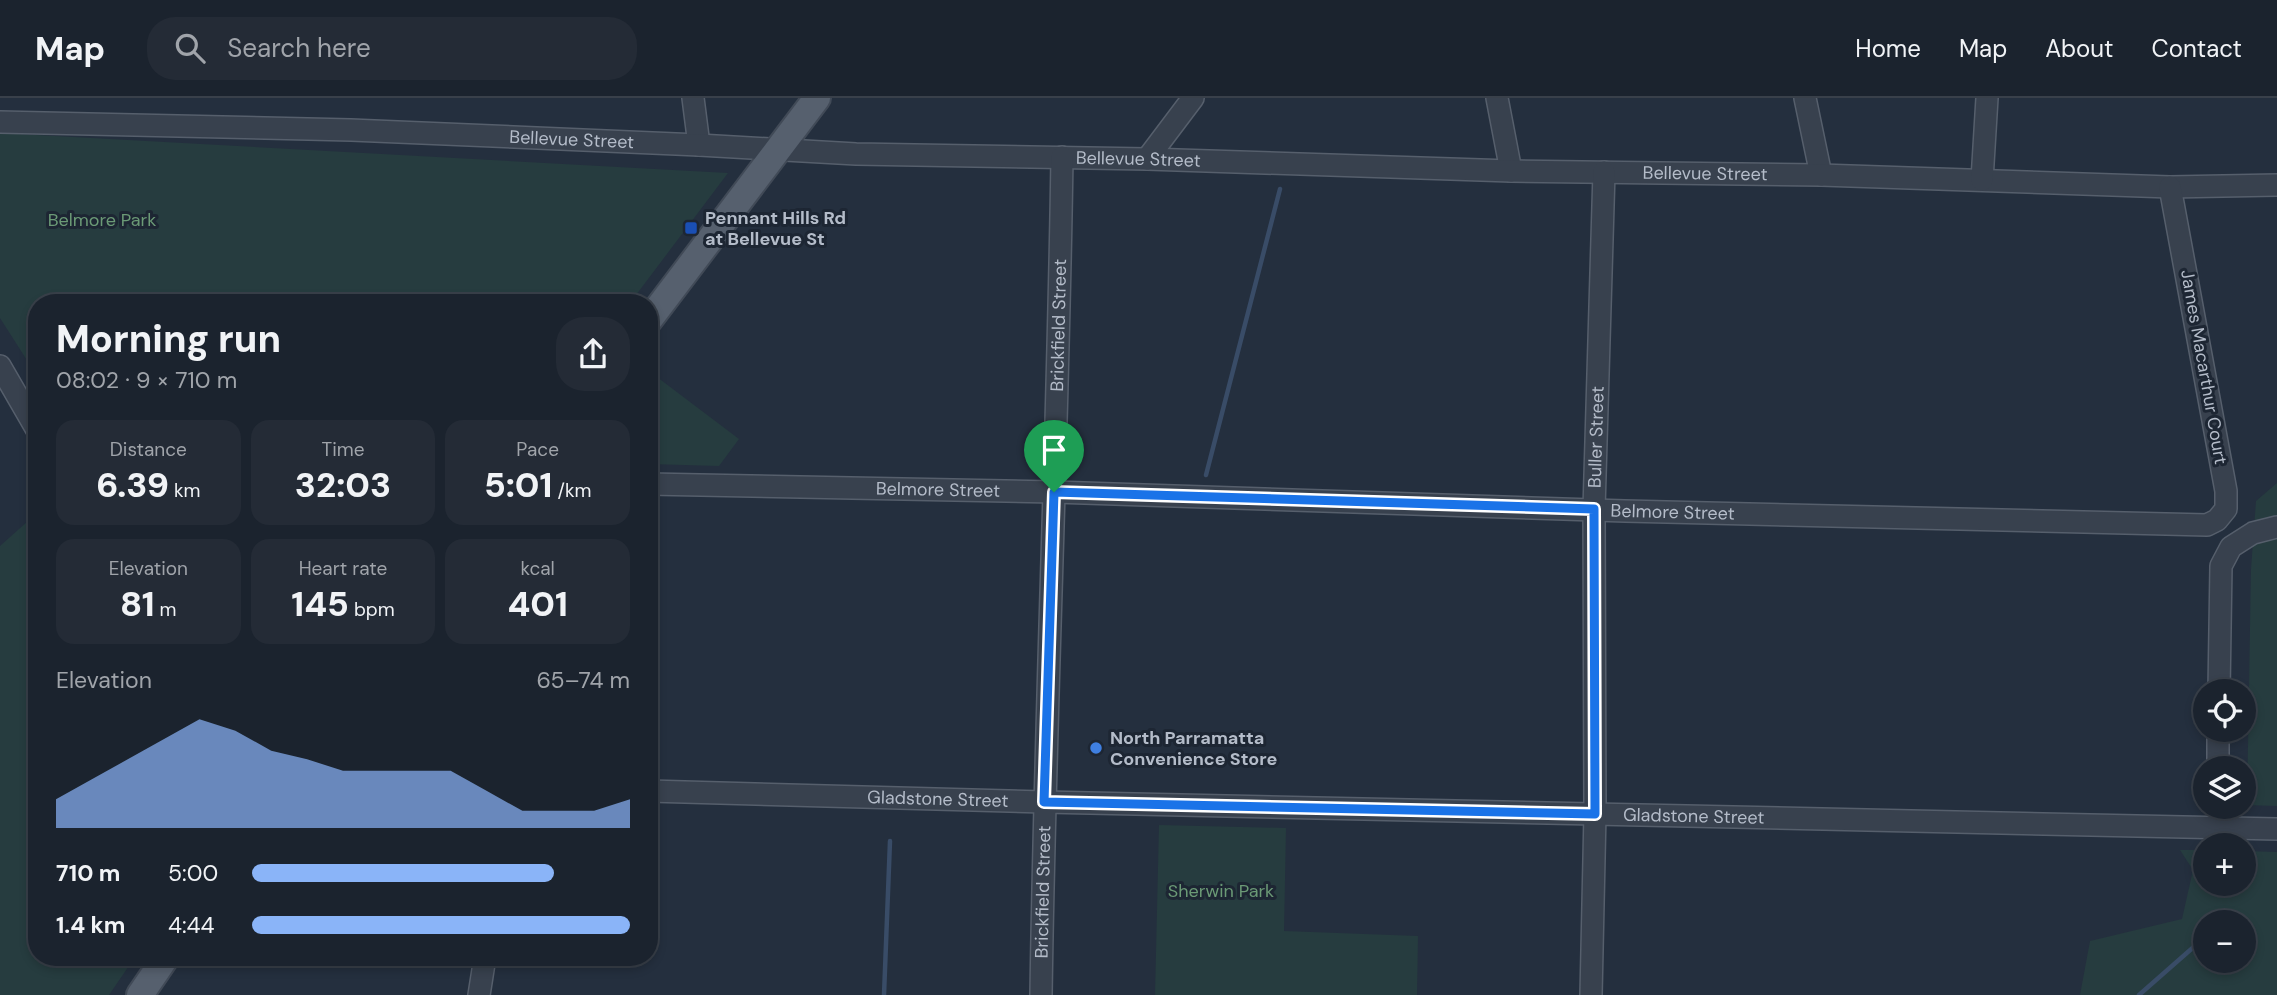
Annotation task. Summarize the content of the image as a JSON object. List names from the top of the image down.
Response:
{
  "streets": {
    "street": [
      "Bellevue Street",
      "Brickfield Street",
      "James Macarthur Court",
      "Buller Street",
      "Belmore Street",
      "Gladstone Street"
    ]
  },
  "crossings": [
    ["Bellevue Street", "Brickfield Street"],
    ["Bellevue Street", "James Macarthur Court"],
    ["Bellevue Street", "Buller Street"],
    ["Brickfield Street", "Belmore Street"],
    ["Brickfield Street", "Gladstone Street"],
    ["James Macarthur Court", "Belmore Street"],
    ["Buller Street", "Belmore Street"],
    ["Buller Street", "Gladstone Street"]
  ],
  "parks": ["Belmore Park", "Sherwin Park"],
  "places": {
    "transit": ["Pennant Hills Rd at Bellevue St"],
    "other": ["North Parramatta Convenience Store"]
  },
  "page": {
    "header": "Map",
    "search": "Search here",
    "nav": [
      "Home",
      "Map",
      "About",
      "Contact"
    ],
    "heading": ["Morning run", "08:02 · 9 × 710 m"],
    "stats": [
      ["Distance", "6.39 km"],
      ["Time", "32:03"],
      ["Pace", "5:01 /km"],
      ["Elevation", "81 m"],
      ["Heart rate", "145 bpm"],
      ["kcal", "401"]
    ],
    "chart": ["Elevation", "65–74 m"],
    "map_buttons": ["+", "−"],
    "list": [
      {
        "name": "710 m",
        "note": "5:00"
      },
      {
        "name": "1.4 km",
        "note": "4:44"
      }
    ]
  }
}
